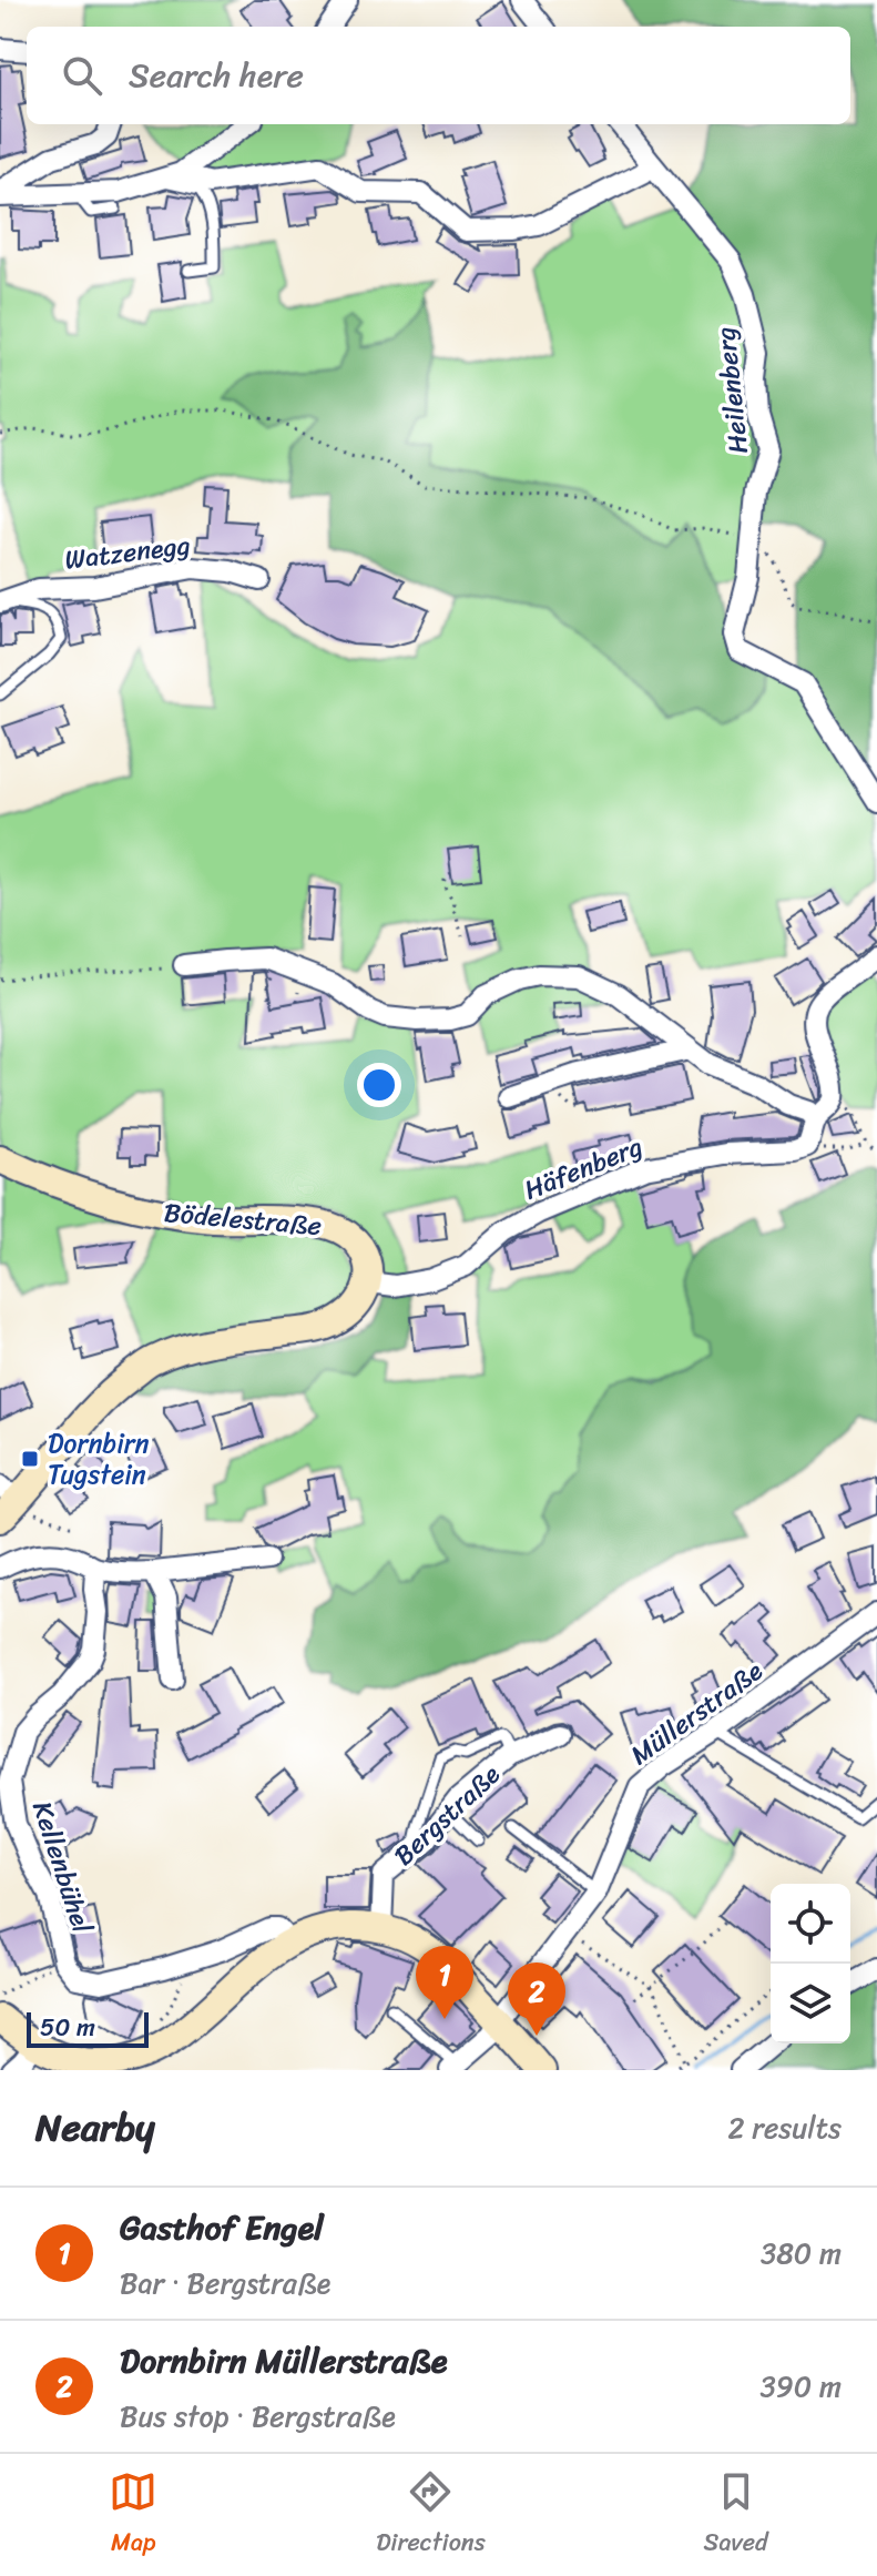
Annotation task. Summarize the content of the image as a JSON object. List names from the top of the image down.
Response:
{
  "streets": {
    "main road": ["Bödelestraße"],
    "street": [
      "Heilenberg",
      "Watzenegg",
      "Häfenberg",
      "Müllerstraße",
      "Bergstraße",
      "Kellenbühel"
    ]
  },
  "crossings": [
    ["Häfenberg", "Bödelestraße"]
  ],
  "places": {
    "transit": ["Dornbirn Tugstein"]
  },
  "scale_bar": "50 m",
  "page": {
    "search": "Search here",
    "pins": ["1", "2"],
    "scale": "50 m",
    "heading": ["Nearby", "2 results"],
    "list": [
      {
        "mark": "1",
        "name": "Gasthof Engel",
        "note": "Bar · Bergstraße",
        "value": "380 m"
      },
      {
        "mark": "2",
        "name": "Dornbirn Müllerstraße",
        "note": "Bus stop · Bergstraße",
        "value": "390 m"
      }
    ],
    "nav": ["Map", "Directions", "Saved"]
  }
}
